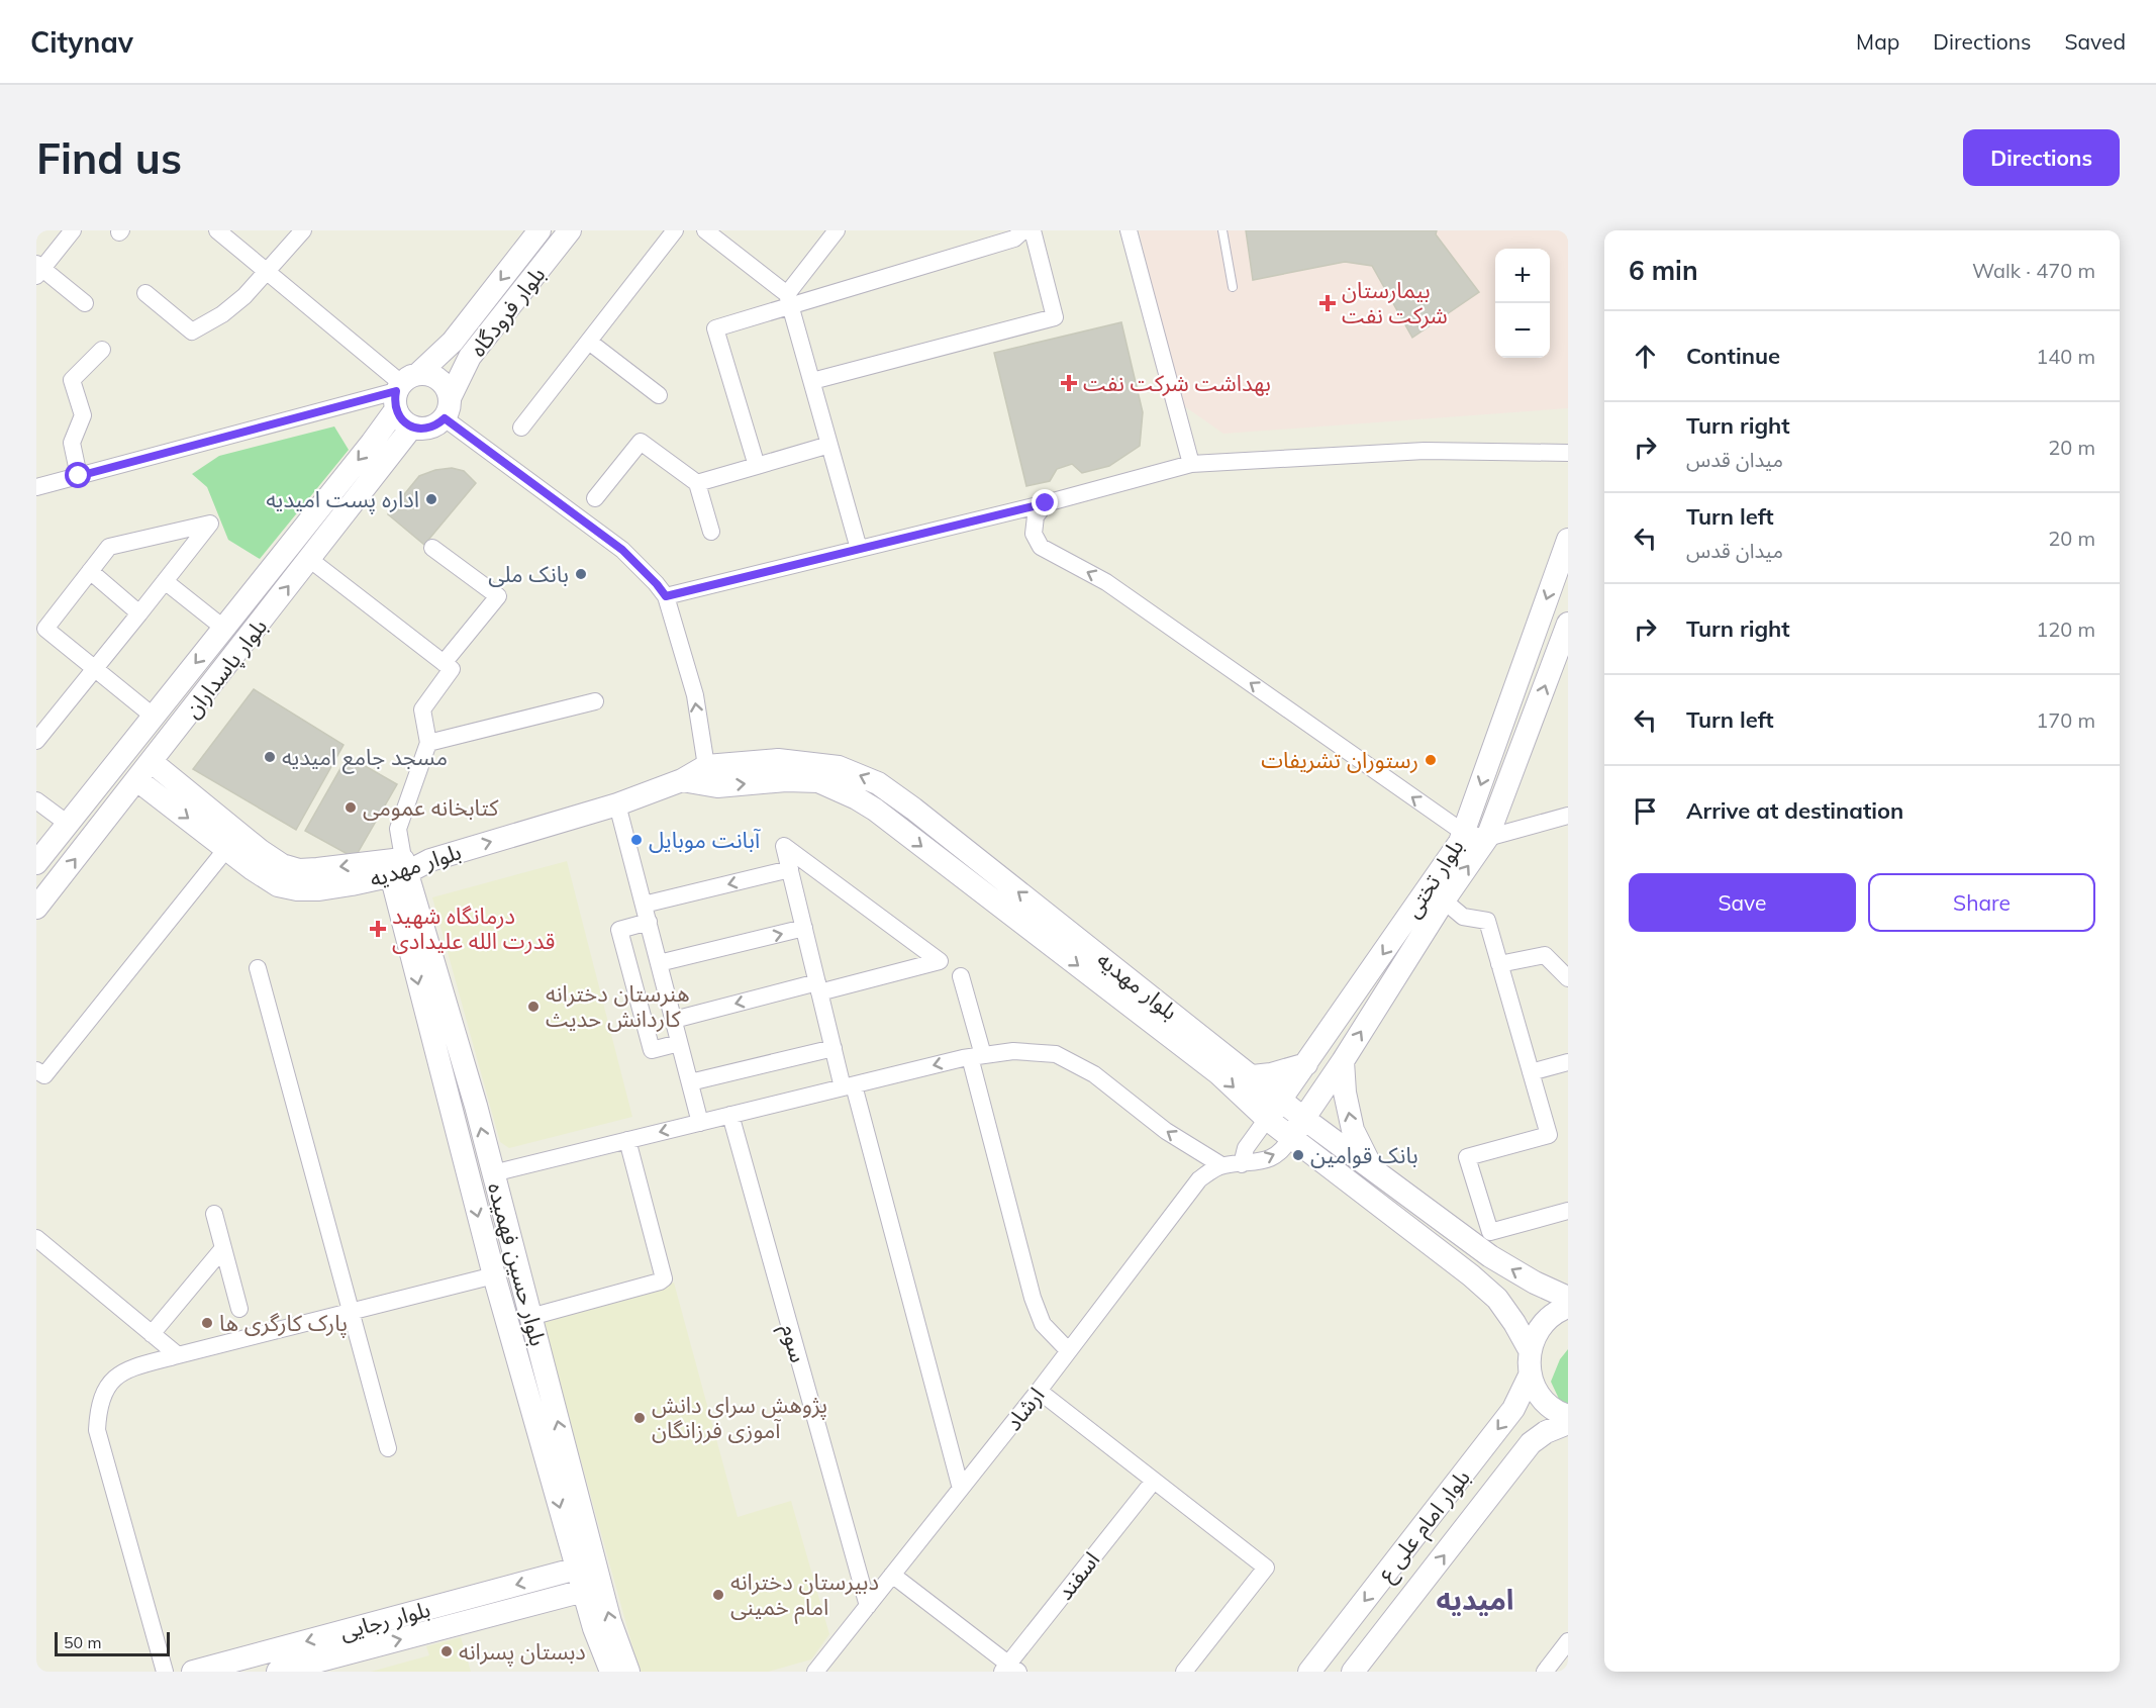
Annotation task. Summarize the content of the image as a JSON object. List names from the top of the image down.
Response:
{
  "streets": {
    "street": [
      "بلوار فرودگاه",
      "بلوار پاسداران",
      "بلوار مهدیه",
      "بلوار تختی",
      "بلوار حسین فهمیده",
      "سوم",
      "ارشاد",
      "بلوار امام علی ع",
      "اسفند",
      "بلوار رجایی"
    ]
  },
  "crossings": [
    ["بلوار فرودگاه", "بلوار پاسداران"],
    ["بلوار پاسداران", "بلوار مهدیه"],
    ["بلوار مهدیه", "بلوار تختی"],
    ["بلوار مهدیه", "بلوار حسین فهمیده"],
    ["بلوار حسین فهمیده", "بلوار رجایی"],
    ["سوم", "ارشاد"]
  ],
  "districts": ["امیدیه"],
  "places": {
    "health": ["بیمارستان شرکت نفت", "بهداشت شرکت نفت", "درمانگاه شهید قدرت الله علیدادی"],
    "other": [
      "اداره پست امیدیه",
      "بانک ملی",
      "مسجد جامع امیدیه",
      "رستوران تشریفات",
      "کتابخانه عمومی",
      "آبانت موبایل",
      "هنرستان دخترانه کاردانش حدیث",
      "بانک قوامین",
      "پارک کارگری ها",
      "پژوهش سرای دانش آموزی فرزانگان",
      "دبیرستان دخترانه امام خمینی",
      "دبستان پسرانه"
    ]
  },
  "scale_bar": "50 m",
  "page": {
    "header": "Citynav",
    "nav": ["Map", "Directions", "Saved"],
    "buttons": [
      "Directions",
      ["Save", "Share"]
    ],
    "title": "Find us",
    "heading": ["6 min", "Walk · 470 m"],
    "map_buttons": ["+", "−"],
    "list": [
      ["Continue", "140 m"],
      ["Turn right", "میدان قدس", "20 m"],
      ["Turn left", "میدان قدس", "20 m"],
      ["Turn right", "120 m"],
      ["Turn left", "170 m"],
      "Arrive at destination"
    ],
    "scale": "50 m"
  }
}
